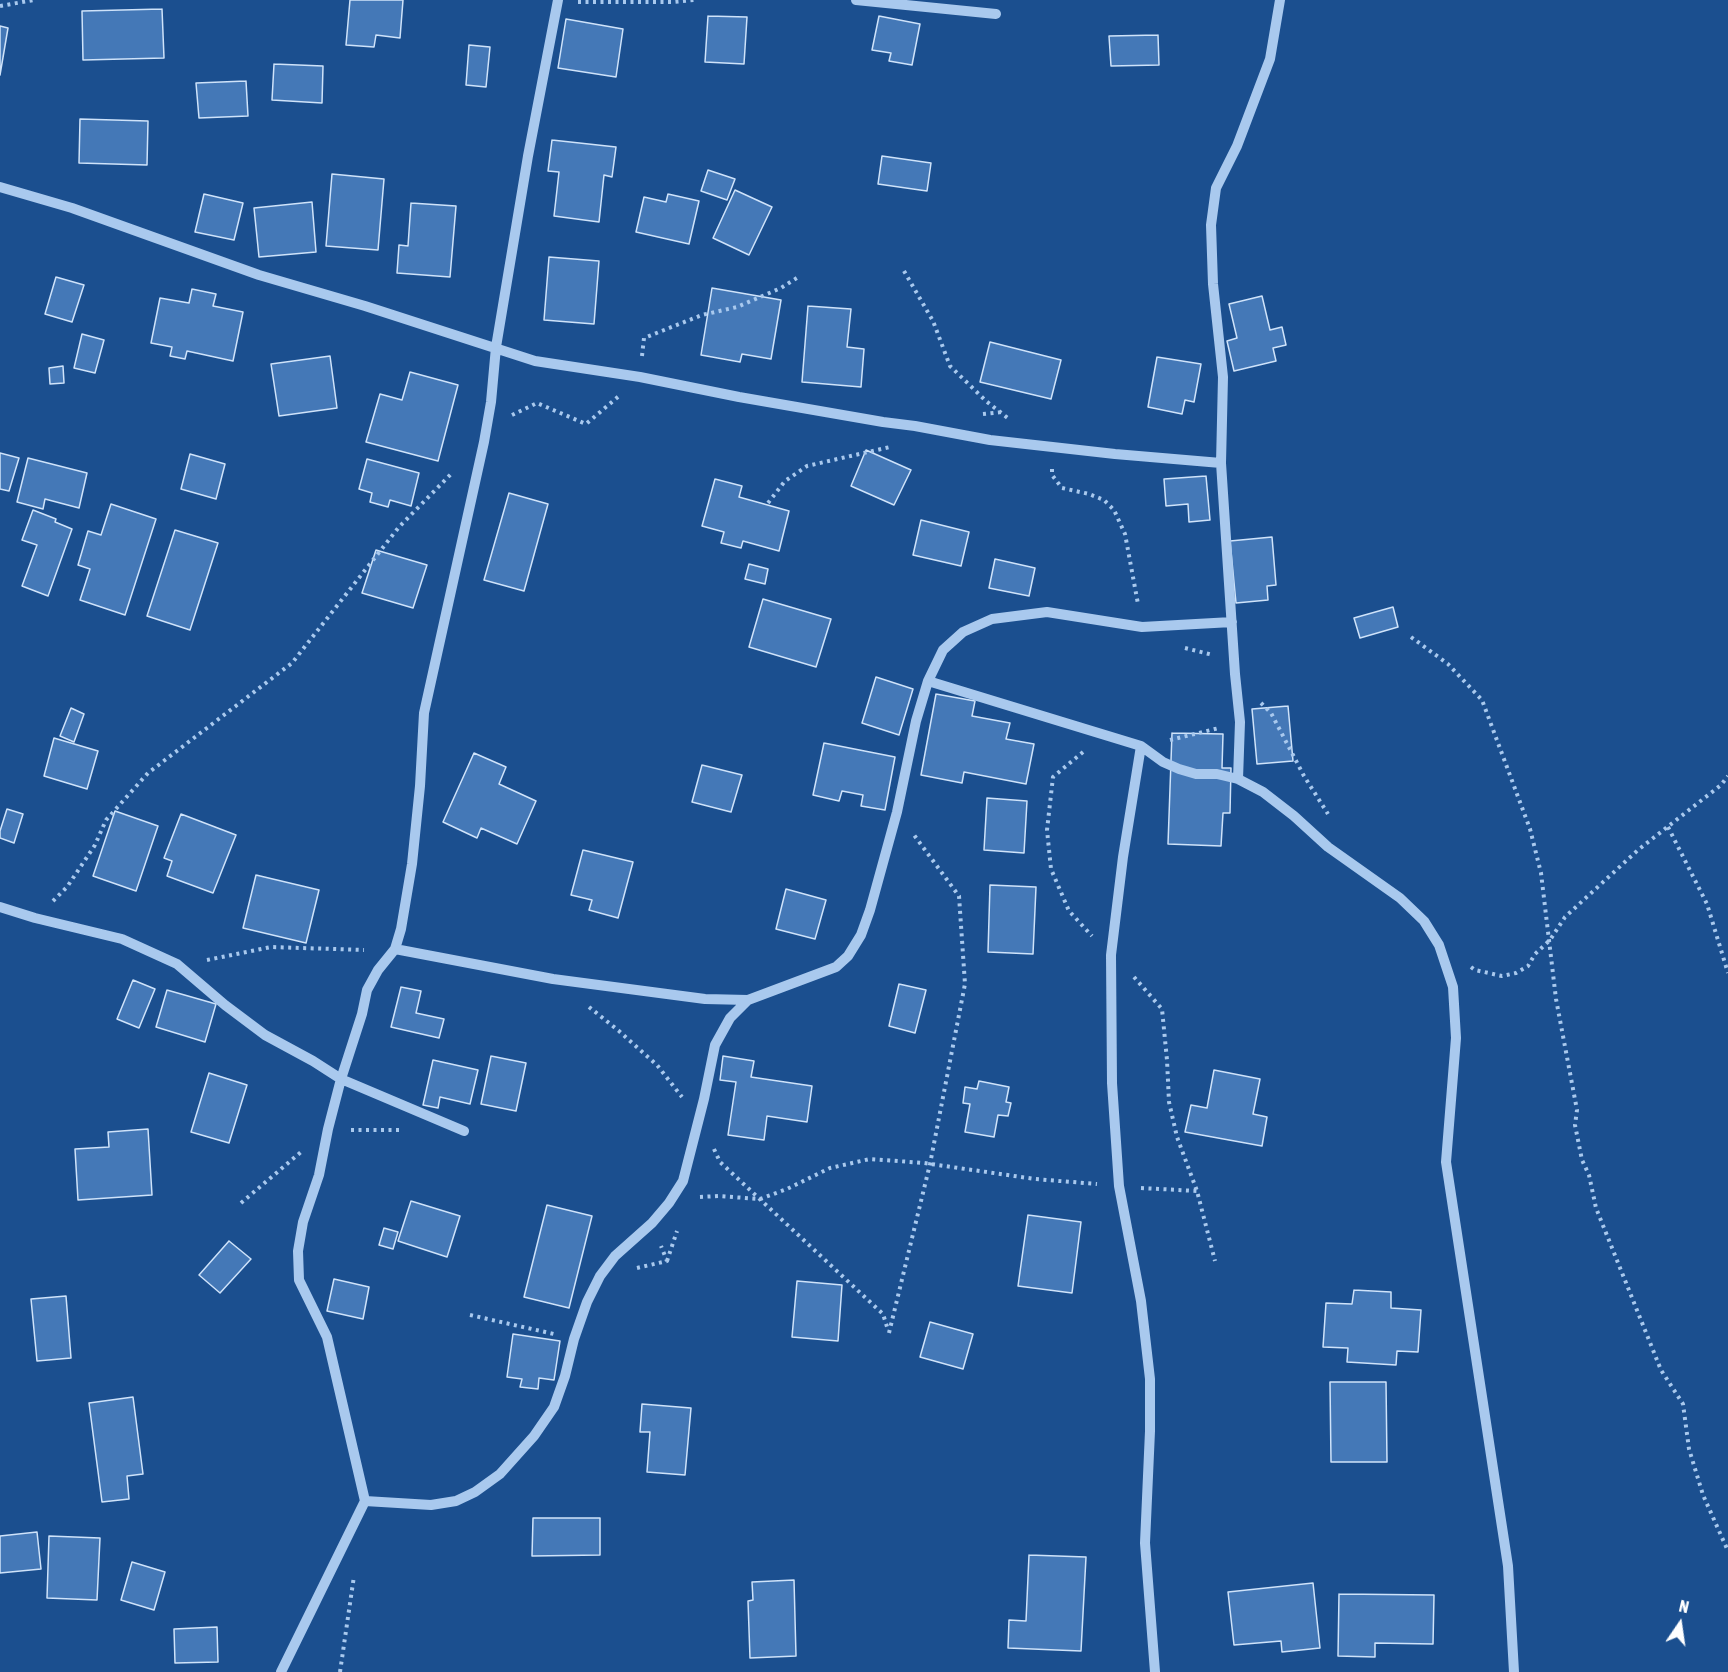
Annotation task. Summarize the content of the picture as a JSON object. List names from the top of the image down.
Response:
{
  "north": "top"
}
